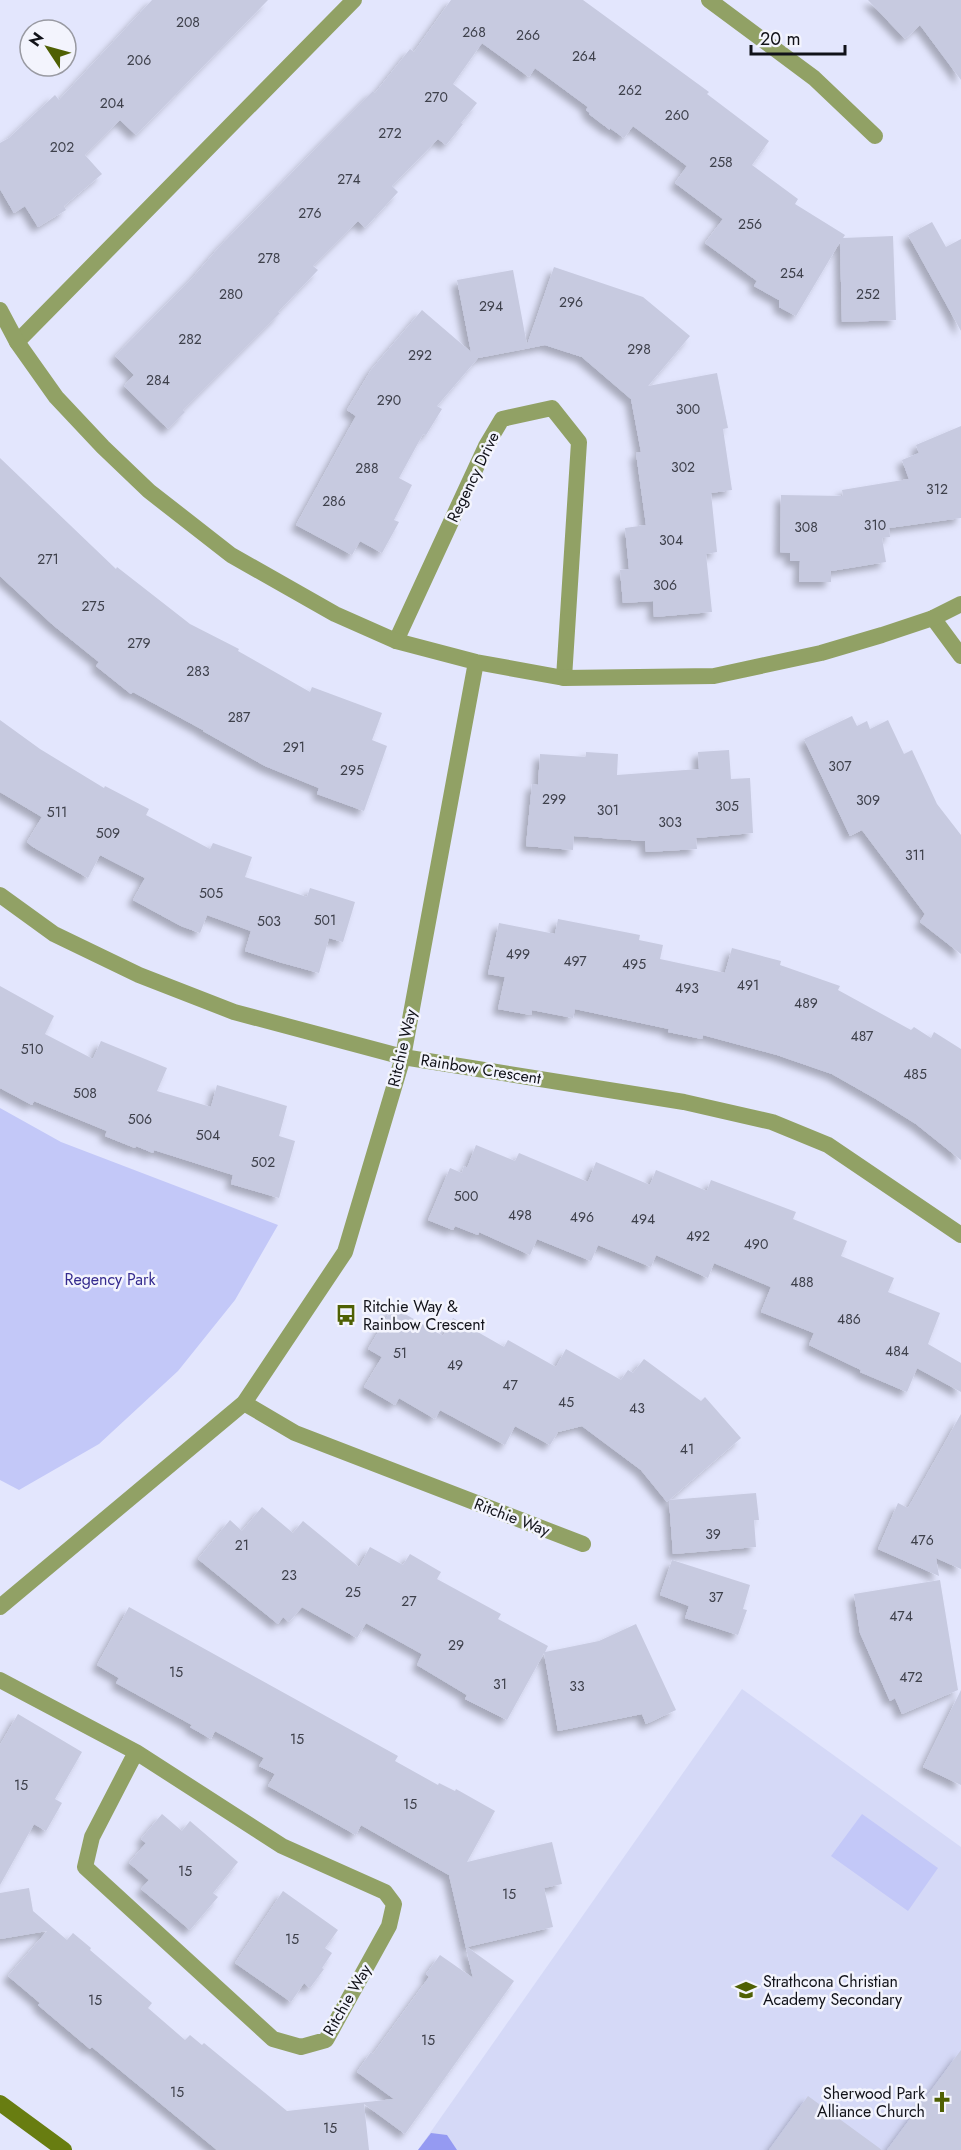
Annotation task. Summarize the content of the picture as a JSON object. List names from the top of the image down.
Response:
{
  "streets": {
    "street": ["Regency Drive", "Ritchie Way", "Rainbow Crescent"]
  },
  "crossings": [
    ["Ritchie Way", "Rainbow Crescent"]
  ],
  "parks": ["Regency Park"],
  "places": {
    "bus stop": ["Ritchie Way & Rainbow Crescent"],
    "school or university": ["Strathcona Christian Academy Secondary"],
    "church": ["Sherwood Park Alliance Church"]
  },
  "house_numbers": [
    "208",
    "268",
    "266",
    "264",
    "206",
    "262",
    "270",
    "204",
    "260",
    "272",
    "202",
    "258",
    "274",
    "276",
    "256",
    "278",
    "254",
    "280",
    "252",
    "296",
    "294",
    "282",
    "298",
    "292",
    "284",
    "290",
    "300",
    "302",
    "288",
    "312",
    "286",
    "310",
    "308",
    "304",
    "271",
    "306",
    "275",
    "279",
    "283",
    "287",
    "291",
    "307",
    "295",
    "299",
    "309",
    "305",
    "301",
    "511",
    "303",
    "509",
    "311",
    "505",
    "501",
    "503",
    "499",
    "497",
    "495",
    "491",
    "493",
    "489",
    "487",
    "510",
    "485",
    "508",
    "506",
    "504",
    "502",
    "500",
    "498",
    "496",
    "494",
    "492",
    "490",
    "488",
    "486",
    "484",
    "51",
    "49",
    "47",
    "45",
    "43",
    "41",
    "39",
    "476",
    "21",
    "23",
    "25",
    "37",
    "27",
    "474",
    "29",
    "15",
    "472",
    "31",
    "33",
    "15",
    "15",
    "15",
    "15",
    "15",
    "15",
    "15",
    "15",
    "15",
    "15"
  ],
  "scale_bar": "20 m",
  "north": "top left"
}
